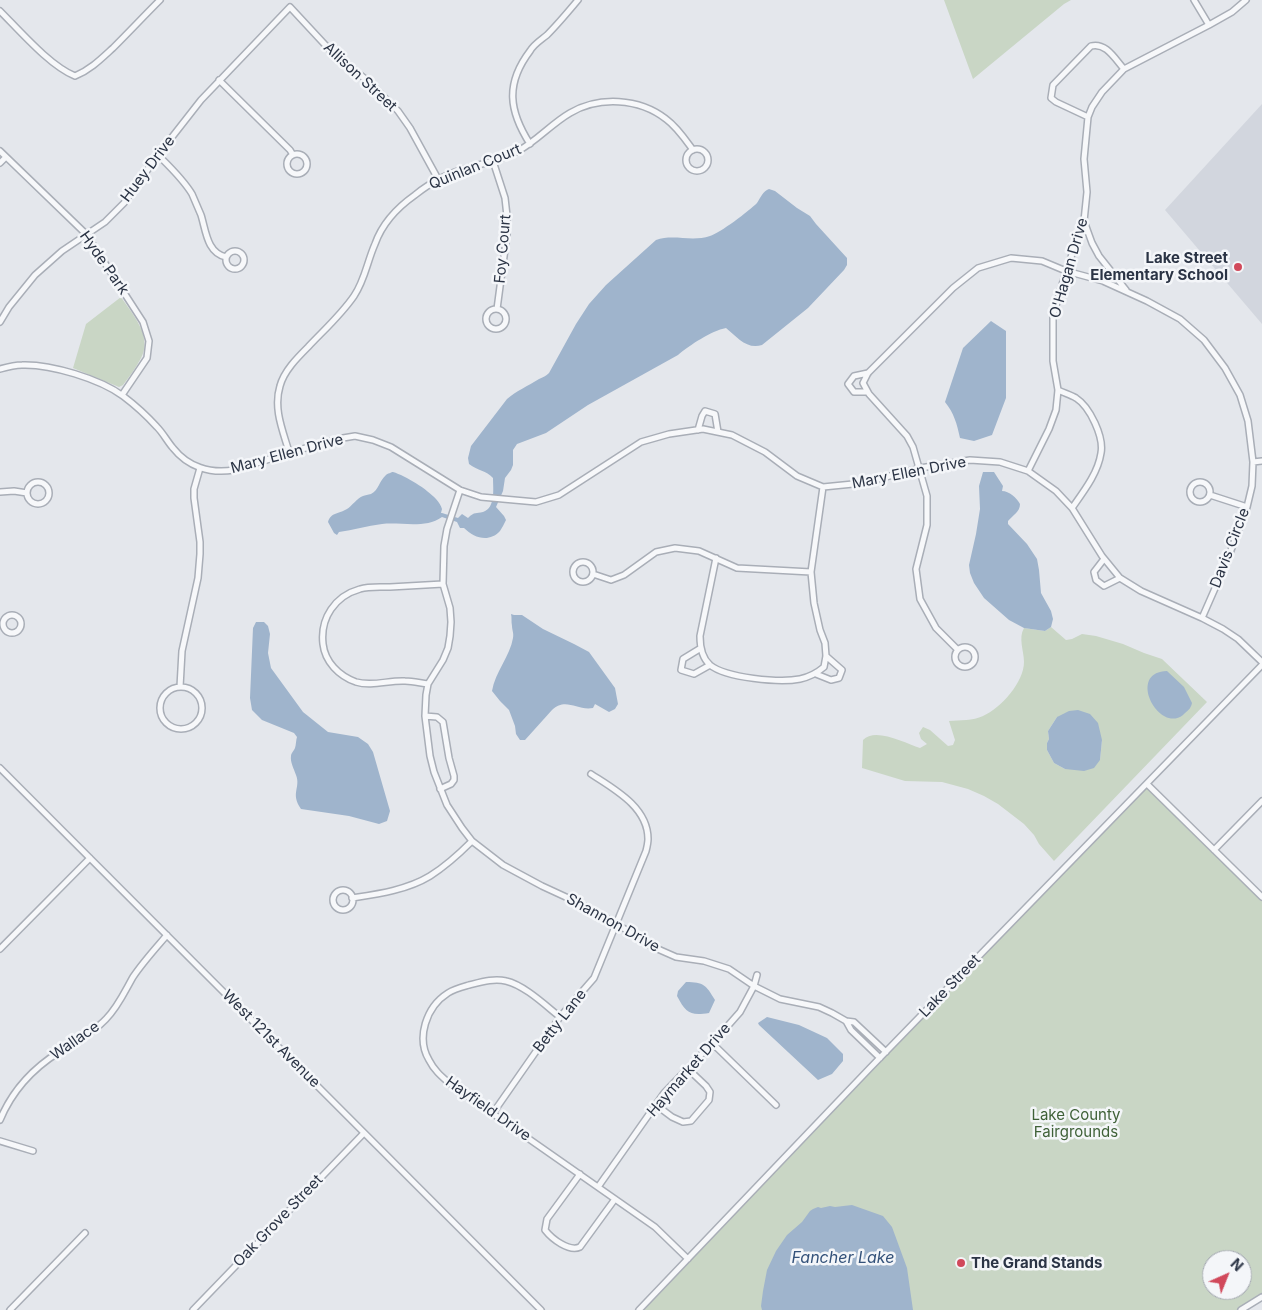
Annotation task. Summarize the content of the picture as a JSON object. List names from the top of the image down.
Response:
{
  "streets": {
    "street": [
      "Allison Street",
      "Quinlan Court",
      "Huey Drive",
      "Foy Court",
      "Hyde Park",
      "O'Hagan Drive",
      "Mary Ellen Drive",
      "Davis Circle",
      "Shannon Drive",
      "Lake Street",
      "Betty Lane",
      "West 121st Avenue",
      "Wallace",
      "Haymarket Drive",
      "Hayfield Drive",
      "Oak Grove Street"
    ]
  },
  "crossings": [
    ["Allison Street", "Quinlan Court"],
    ["Allison Street", "Huey Drive"],
    ["Quinlan Court", "Foy Court"],
    ["Quinlan Court", "Mary Ellen Drive"],
    ["Huey Drive", "Hyde Park"],
    ["Hyde Park", "Mary Ellen Drive"],
    ["O'Hagan Drive", "Mary Ellen Drive"],
    ["O'Hagan Drive", "Davis Circle"],
    ["Mary Ellen Drive", "Davis Circle"],
    ["Mary Ellen Drive", "Shannon Drive"],
    ["Mary Ellen Drive", "Lake Street"],
    ["Shannon Drive", "Lake Street"],
    ["Shannon Drive", "Betty Lane"],
    ["Shannon Drive", "Haymarket Drive"],
    ["Lake Street", "Hayfield Drive"],
    ["Betty Lane", "Hayfield Drive"],
    ["West 121st Avenue", "Wallace"],
    ["West 121st Avenue", "Oak Grove Street"],
    ["Haymarket Drive", "Hayfield Drive"]
  ],
  "water": ["Fancher Lake"],
  "parks": ["Lake County Fairgrounds"],
  "places": ["Lake Street Elementary School", "The Grand Stands"],
  "north": "top right"
}
